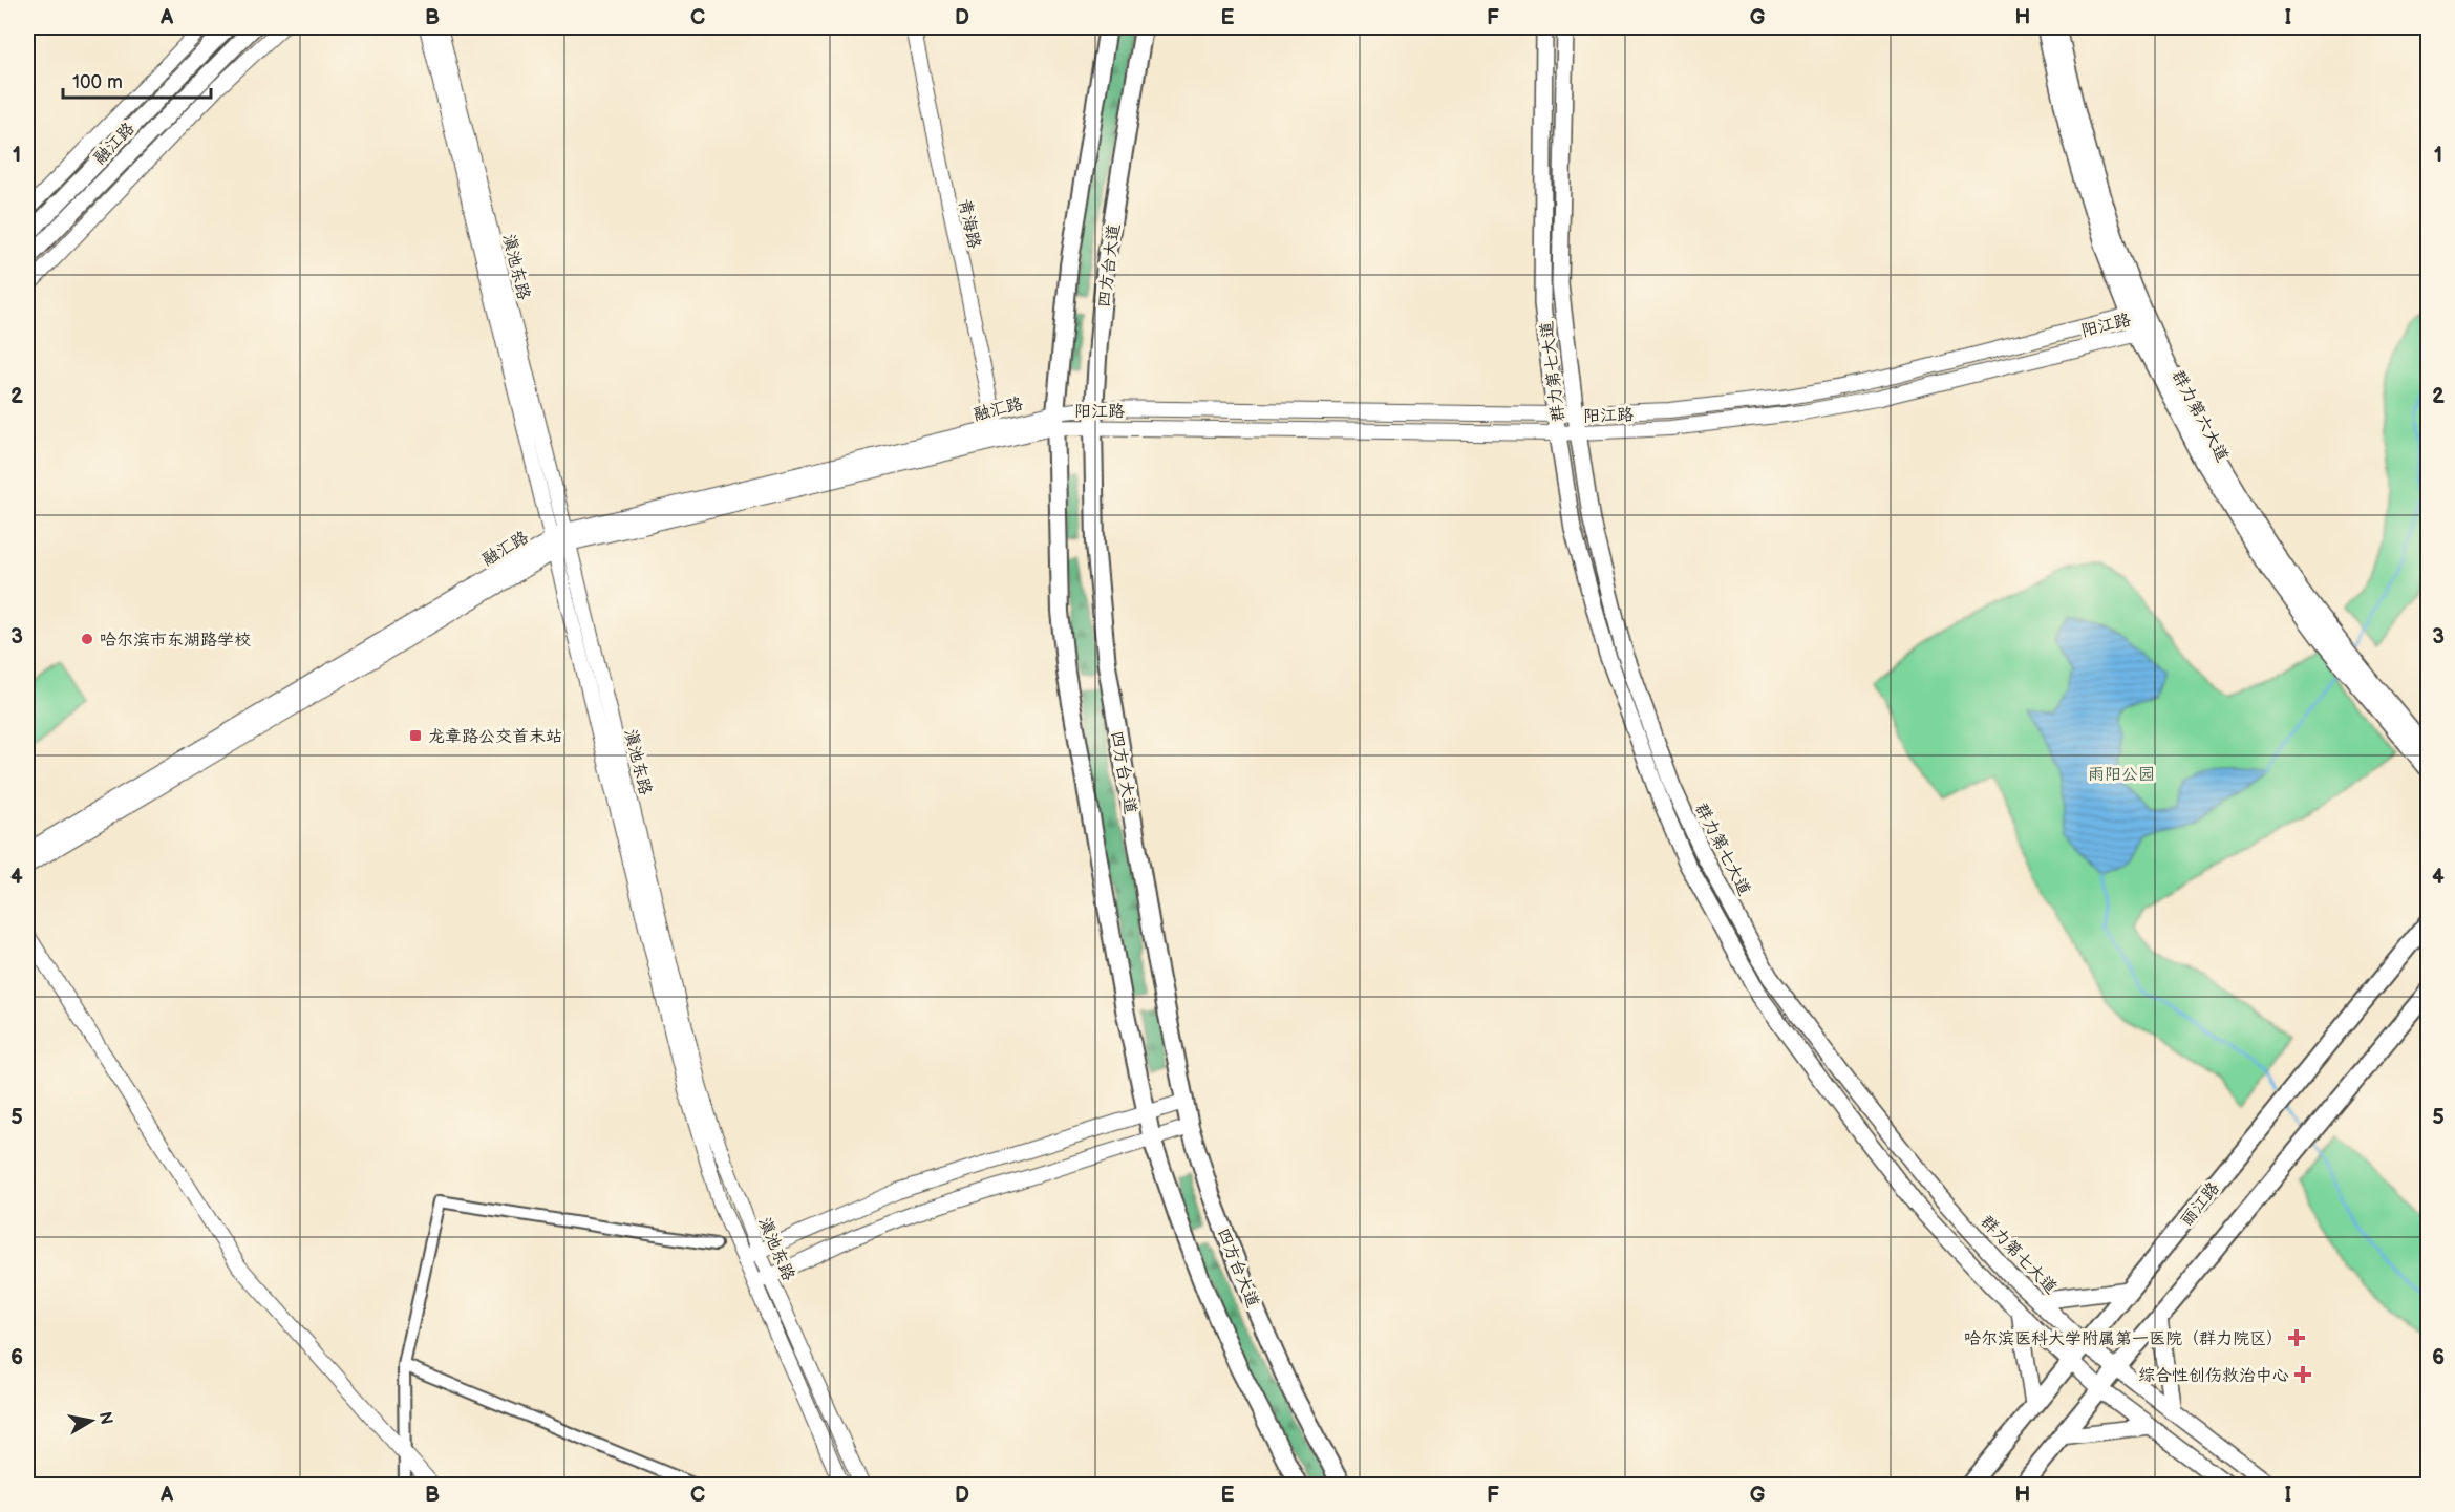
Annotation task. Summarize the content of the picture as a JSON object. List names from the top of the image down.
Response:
{
  "streets": {
    "main road": [
      "融江路",
      "四方台大道",
      "群力第七大道",
      "群力第六大道",
      "丽江路"
    ],
    "street": [
      "青海路",
      "滇池东路",
      "阳江路",
      "融汇路"
    ]
  },
  "crossings": [
    ["青海路", "融汇路"],
    ["四方台大道", "阳江路"],
    ["滇池东路", "融汇路"],
    ["阳江路", "群力第七大道"],
    ["阳江路", "融汇路"],
    ["阳江路", "群力第六大道"],
    ["群力第七大道", "丽江路"]
  ],
  "parks": ["雨阳公园"],
  "places": {
    "other": ["哈尔滨市东湖路学校"],
    "transit": ["龙章路公交首末站"],
    "health": ["哈尔滨医科大学附属第一医院（群力院区）", "综合性创伤救治中心"]
  },
  "scale_bar": "100 m",
  "north": "right",
  "grid": {
    "columns": [
      "A",
      "B",
      "C",
      "D",
      "E",
      "F",
      "G",
      "H",
      "I"
    ],
    "rows": [
      "1",
      "2",
      "3",
      "4",
      "5",
      "6"
    ]
  }
}
